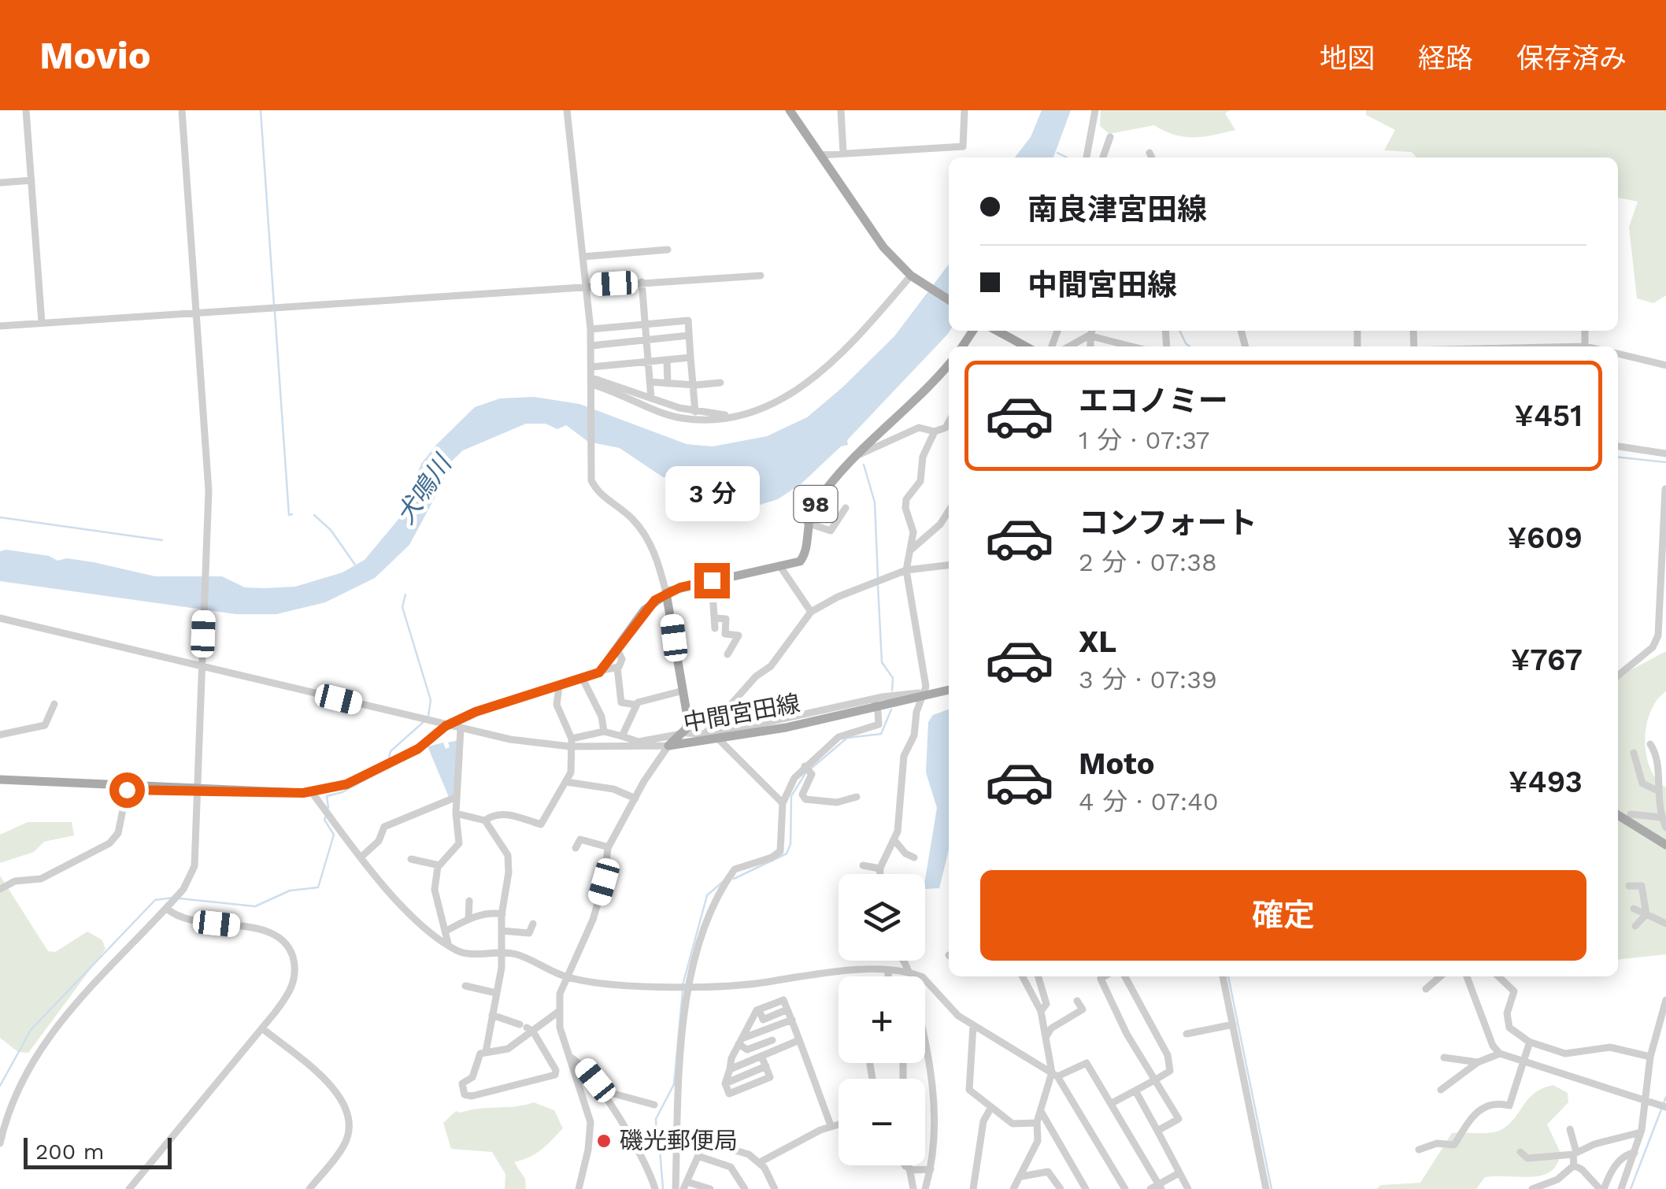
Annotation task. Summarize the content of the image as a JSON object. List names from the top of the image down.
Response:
{
  "streets": {
    "main road": ["98", "中間宮田線"]
  },
  "water": ["犬鳴川"],
  "places": ["磯光郵便局"],
  "scale_bar": "200 m",
  "page": {
    "header": "Movio",
    "nav": ["地図", "経路", "保存済み"],
    "banner": ["南良津宮田線", "中間宮田線"],
    "list": [
      {
        "name": "エコノミー",
        "note": "1 分 · 07:37",
        "value": "¥451"
      },
      {
        "name": "コンフォート",
        "note": "2 分 · 07:38",
        "value": "¥609"
      },
      {
        "name": "XL",
        "note": "3 分 · 07:39",
        "value": "¥767"
      },
      {
        "name": "Moto",
        "note": "4 分 · 07:40",
        "value": "¥493"
      }
    ],
    "bubble": "3 分",
    "buttons": "確定",
    "map_buttons": ["+", "−"],
    "scale": "200 m"
  }
}
